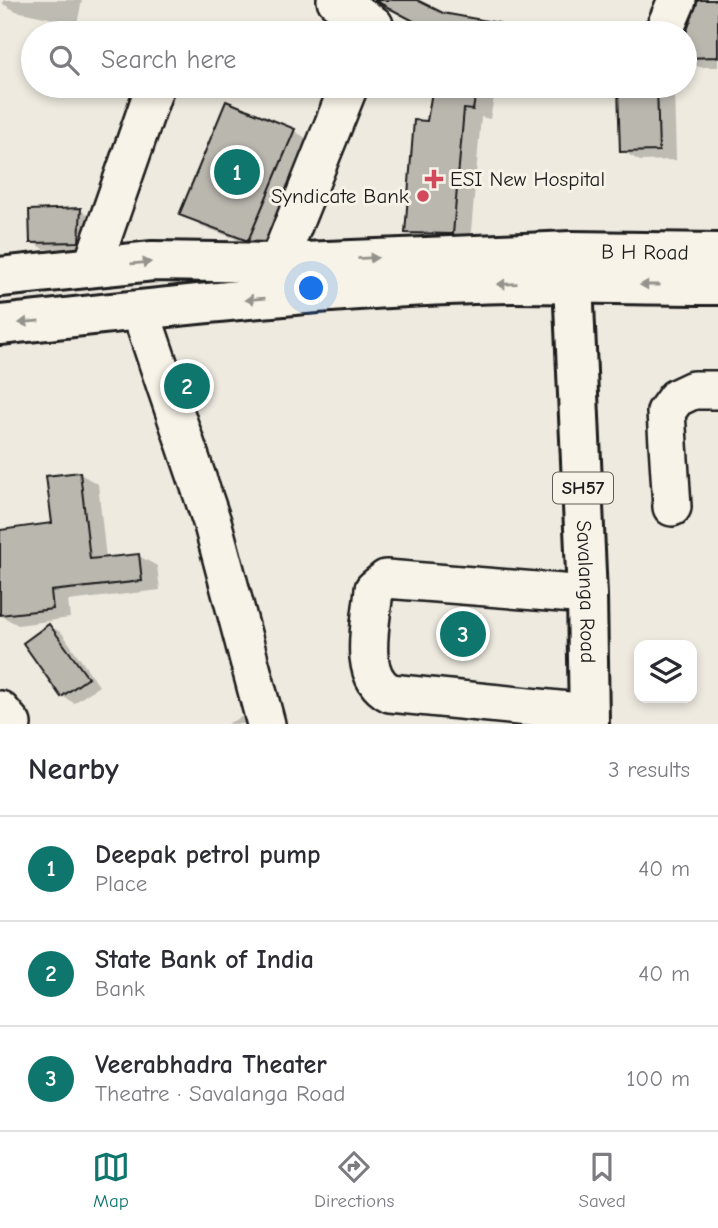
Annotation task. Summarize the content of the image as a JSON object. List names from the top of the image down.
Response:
{
  "streets": {
    "main road": ["B H Road", "SH57", "Savalanga Road"]
  },
  "crossings": [
    ["B H Road", "Savalanga Road"]
  ],
  "places": {
    "health": ["ESI New Hospital"],
    "other": ["Syndicate Bank"]
  },
  "page": {
    "search": "Search here",
    "pins": ["1", "2", "3"],
    "heading": ["Nearby", "3 results"],
    "list": [
      {
        "mark": "1",
        "name": "Deepak petrol pump",
        "note": "Place",
        "value": "40 m"
      },
      {
        "mark": "2",
        "name": "State Bank of India",
        "note": "Bank",
        "value": "40 m"
      },
      {
        "mark": "3",
        "name": "Veerabhadra Theater",
        "note": "Theatre · Savalanga Road",
        "value": "100 m"
      }
    ],
    "nav": ["Map", "Directions", "Saved"]
  }
}
